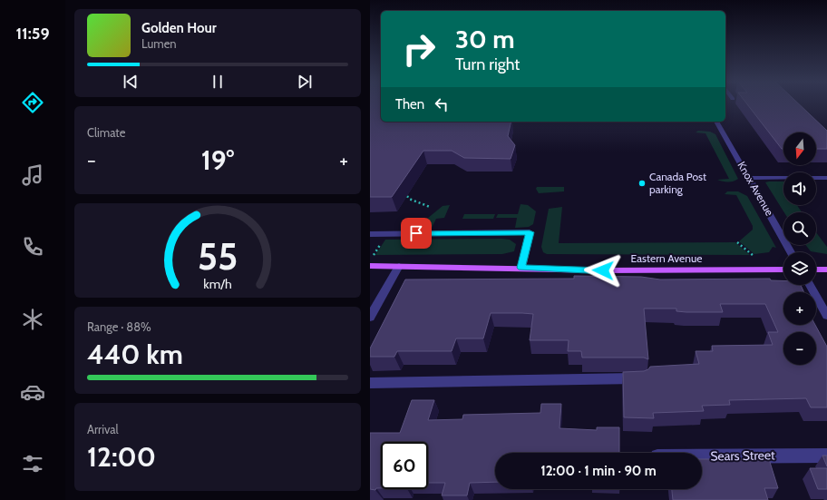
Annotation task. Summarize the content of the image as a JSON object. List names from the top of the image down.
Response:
{
  "streets": {
    "main road": ["Eastern Avenue"],
    "street": ["Knox Avenue", "Sears Street"]
  },
  "places": ["Canada Post parking"],
  "north": "bottom",
  "page": {
    "tabs": "11:59",
    "turn": ["30 m", "Turn right"],
    "song": ["Golden Hour", "Lumen"],
    "then": "Then",
    "tile": [
      "Climate",
      ["Range · 88%", "440 km"],
      ["Arrival", "12:00"]
    ],
    "map_buttons": ["+", "−"],
    "heat": ["−", "19°", "+"],
    "limit": "60",
    "trip": "12:00 · 1 min · 90 m",
    "gauge": ["55", "km/h"]
  }
}
